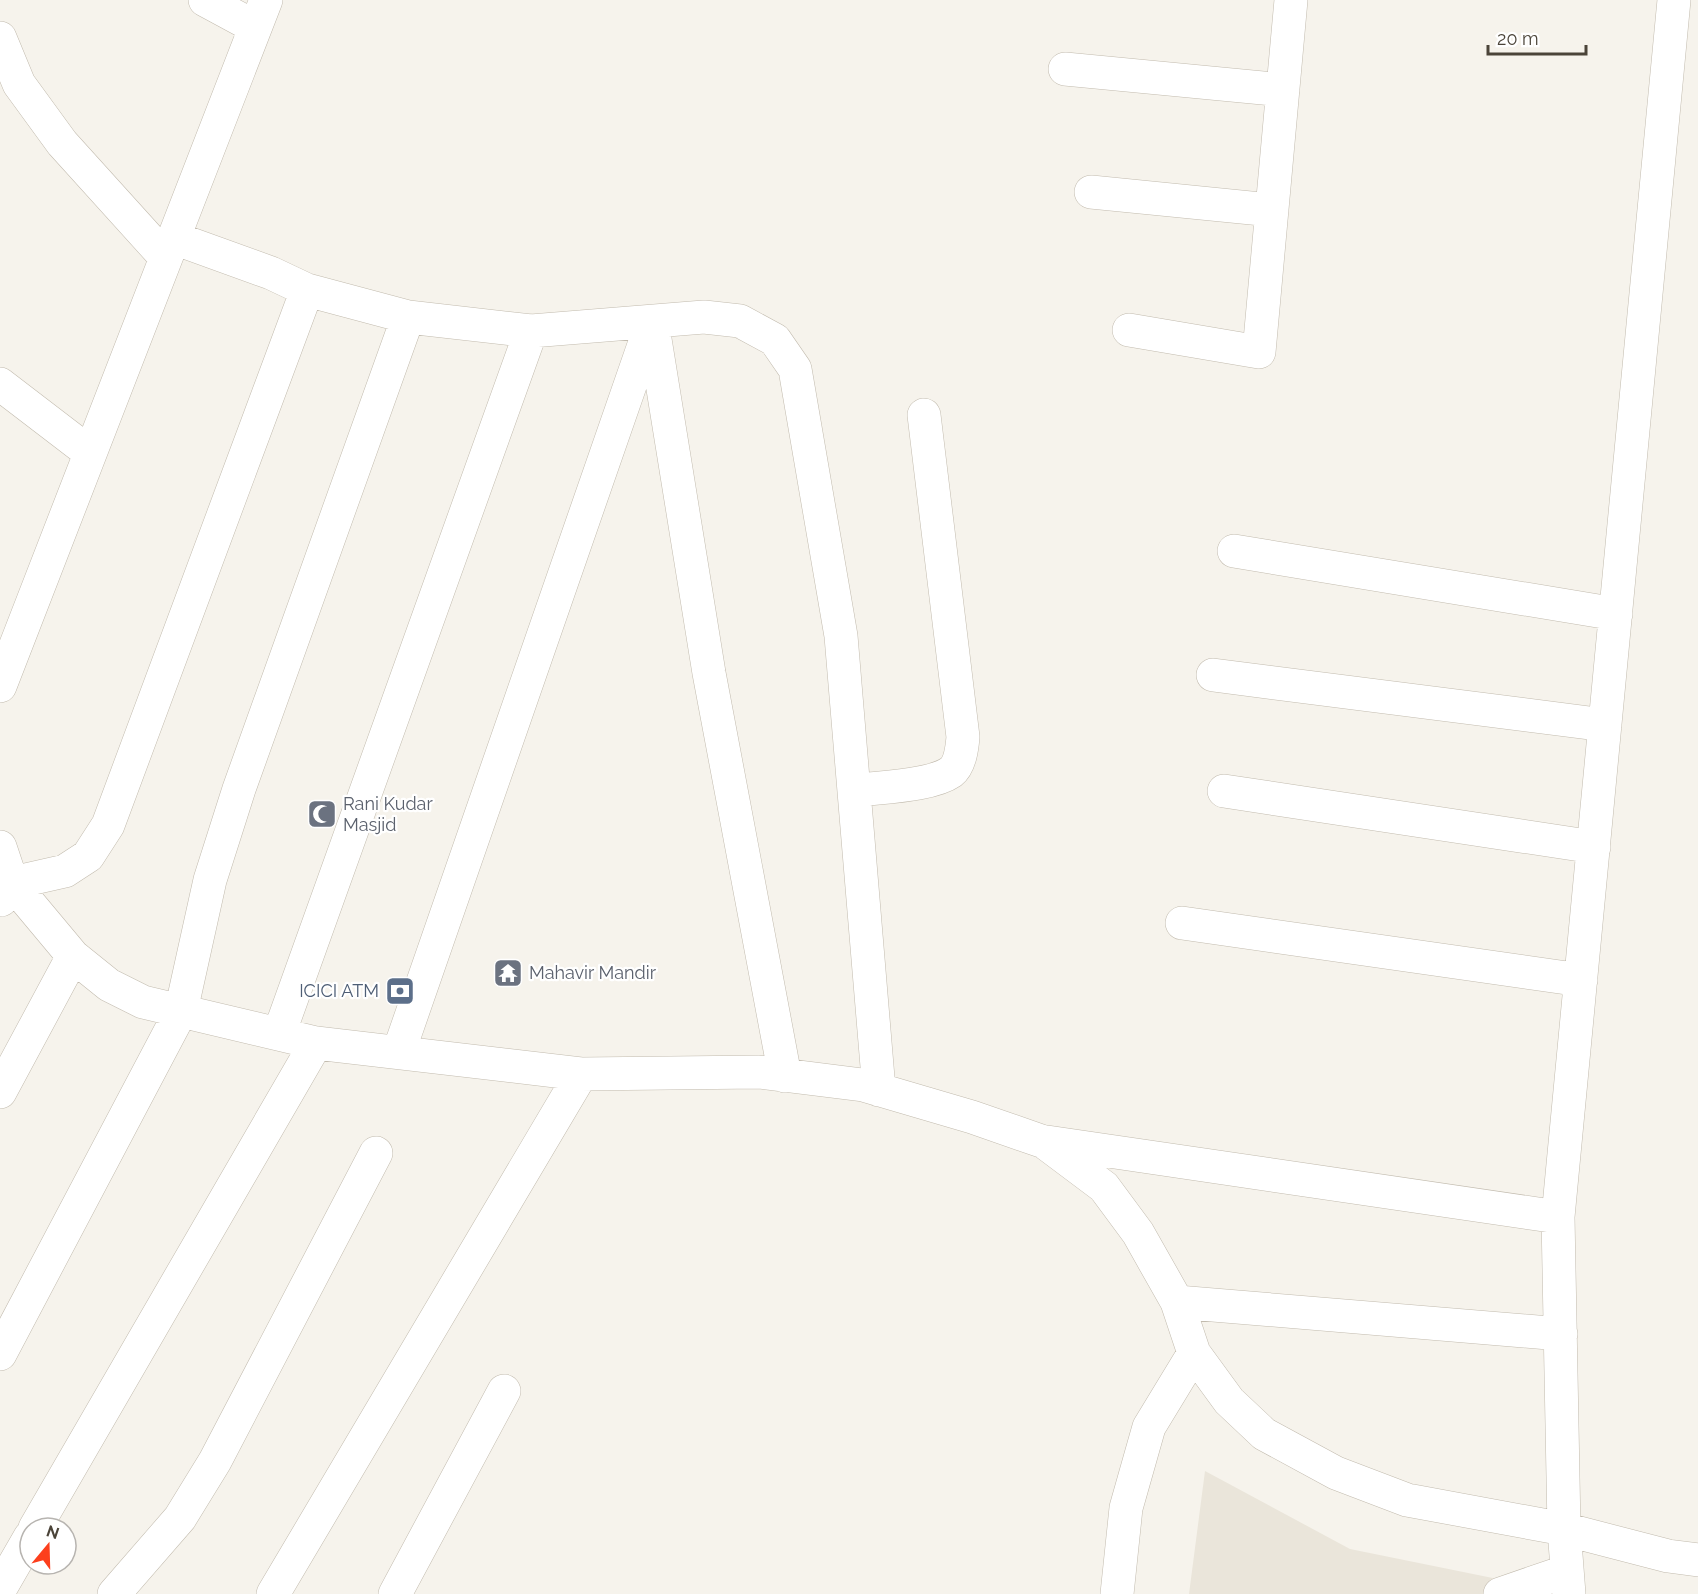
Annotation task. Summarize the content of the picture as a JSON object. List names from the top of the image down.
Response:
{
  "places": {
    "mosque": ["Rani Kudar Masjid"],
    "temple": ["Mahavir Mandir"],
    "bank": ["ICICI ATM"]
  },
  "scale_bar": "20 m",
  "north": "top"
}
